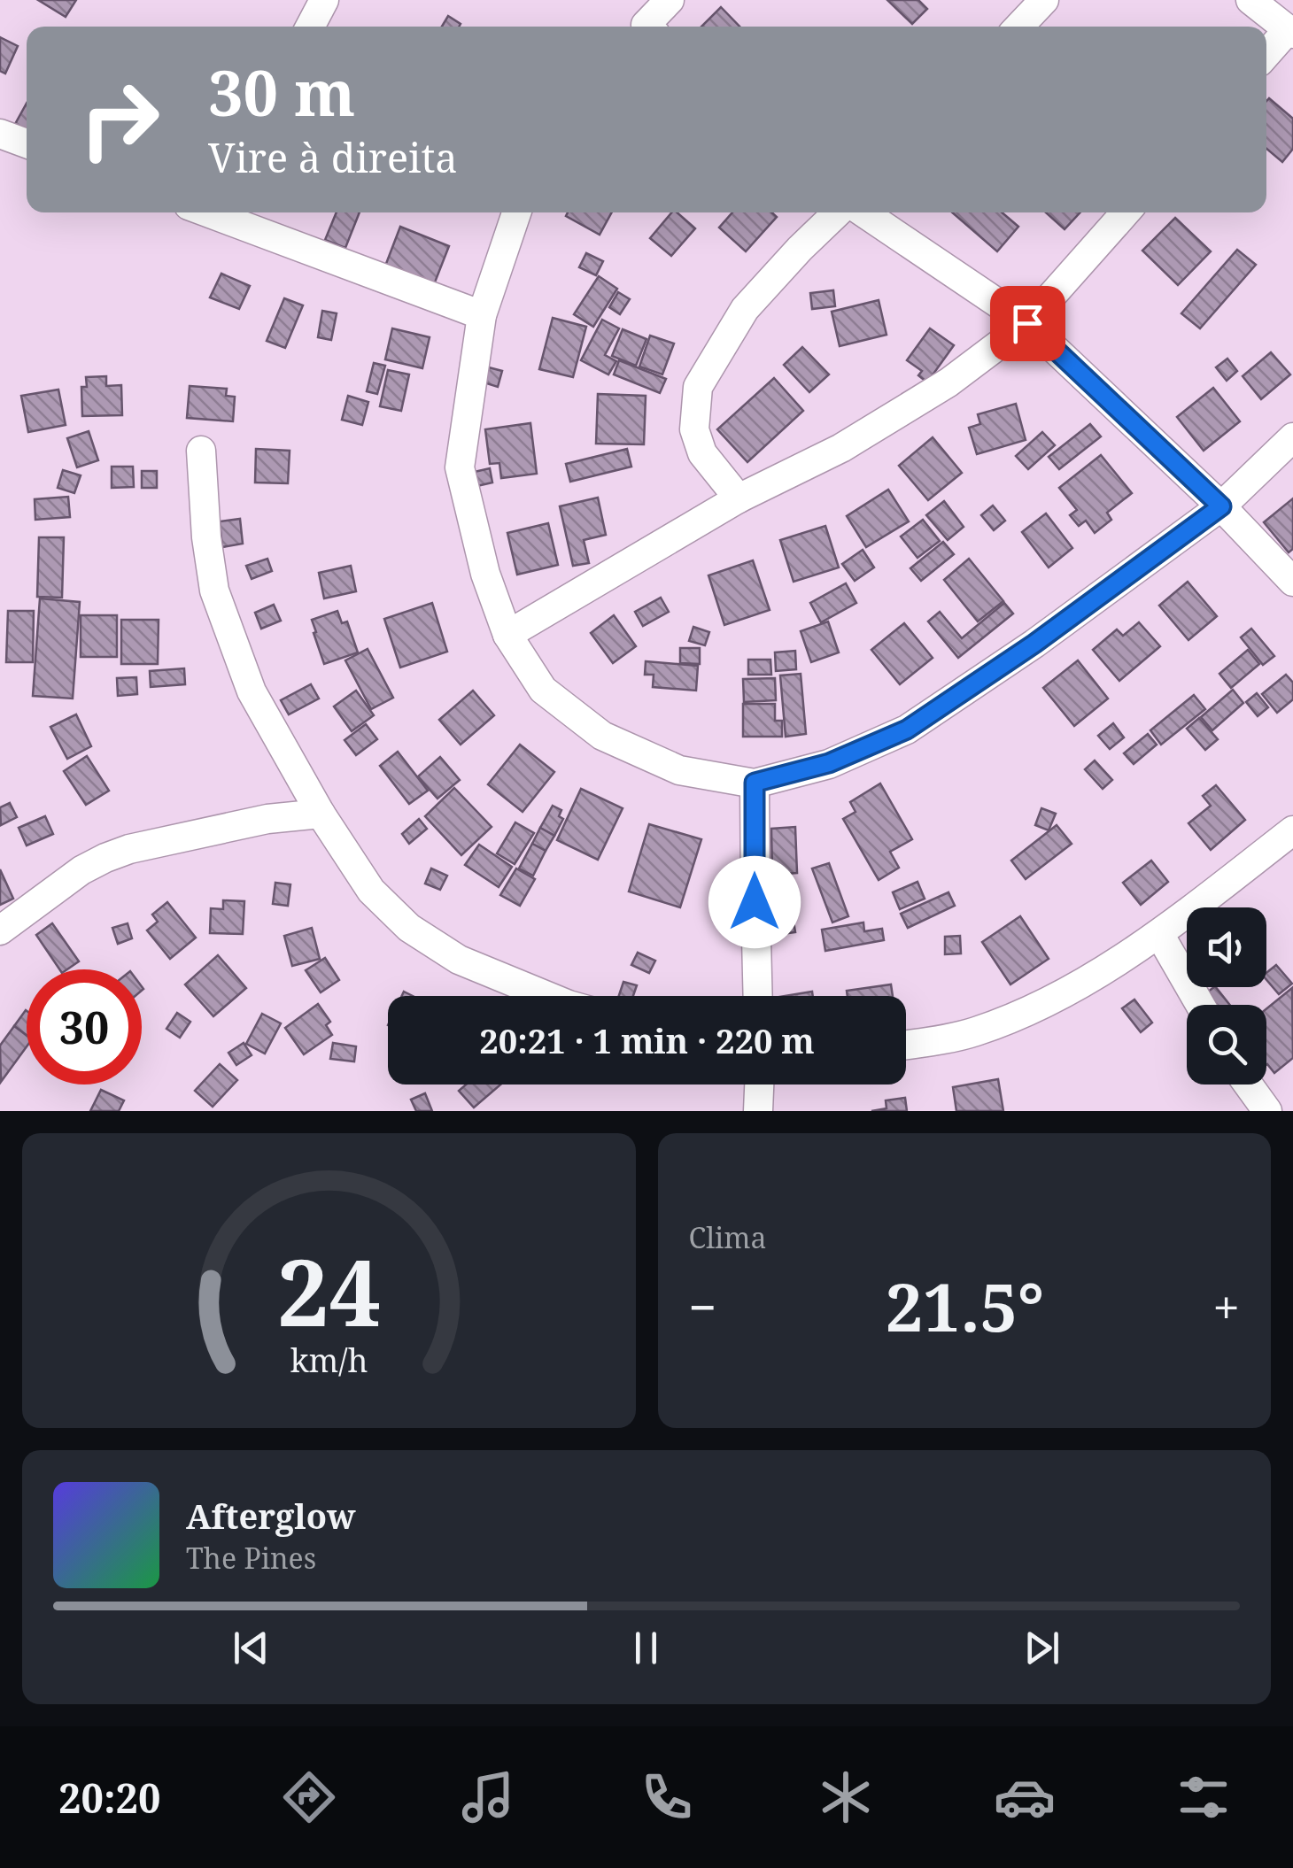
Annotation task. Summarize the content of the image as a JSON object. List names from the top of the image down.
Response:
{
  "page": {
    "turn": ["30 m", "Vire à direita"],
    "limit": "30",
    "trip": "20:21 · 1 min · 220 m",
    "tile": "Clima",
    "heat": ["−", "21.5°", "+"],
    "song": ["Afterglow", "The Pines"],
    "tabs": "20:20",
    "gauge": ["24", "km/h"]
  }
}
